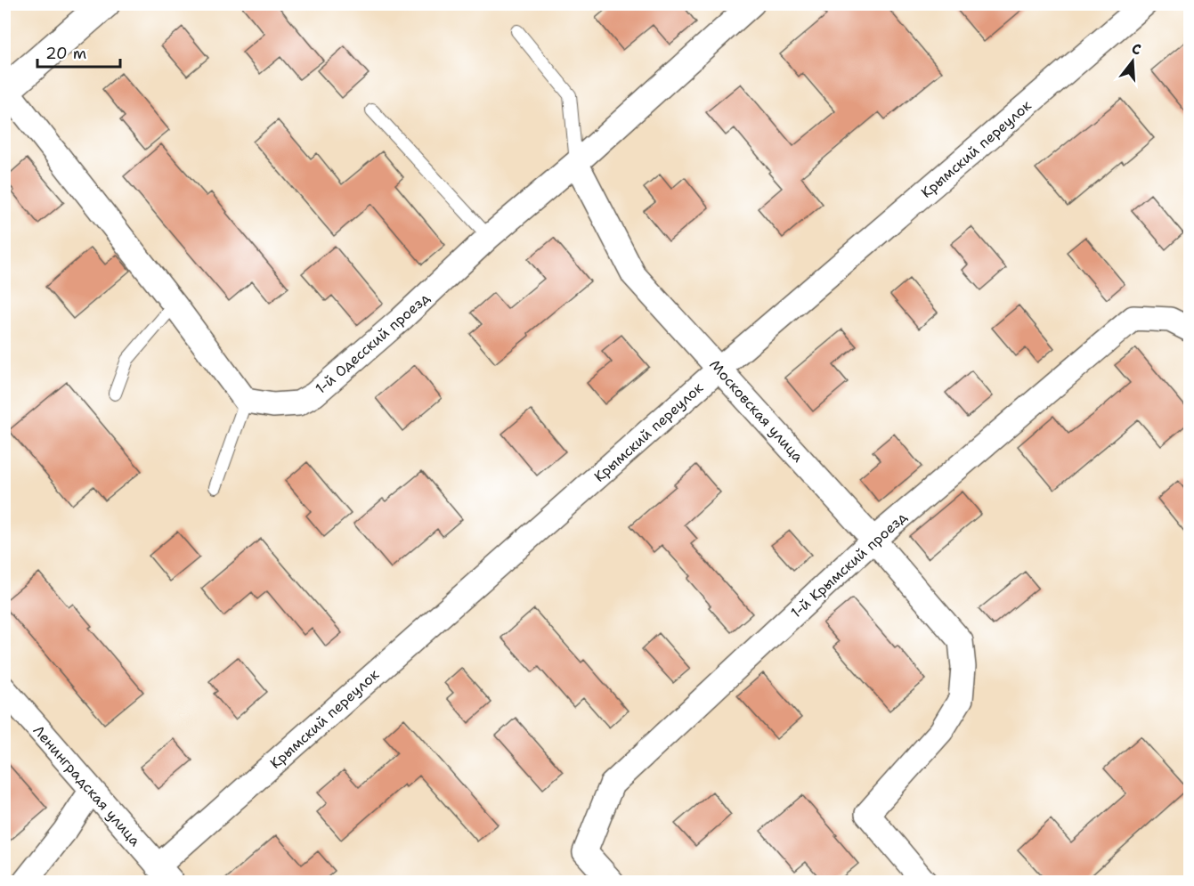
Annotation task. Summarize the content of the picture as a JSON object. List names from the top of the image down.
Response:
{
  "streets": {
    "street": [
      "Крымский переулок",
      "1-й Одесский проезд",
      "Московская улица",
      "1-й Крымский проезд",
      "Ленинградская улица"
    ]
  },
  "crossings": [
    ["Крымский переулок", "Московская улица"],
    ["Крымский переулок", "Ленинградская улица"],
    ["1-й Одесский проезд", "Московская улица"],
    ["Московская улица", "1-й Крымский проезд"]
  ],
  "scale_bar": "20 m",
  "north": "top"
}
